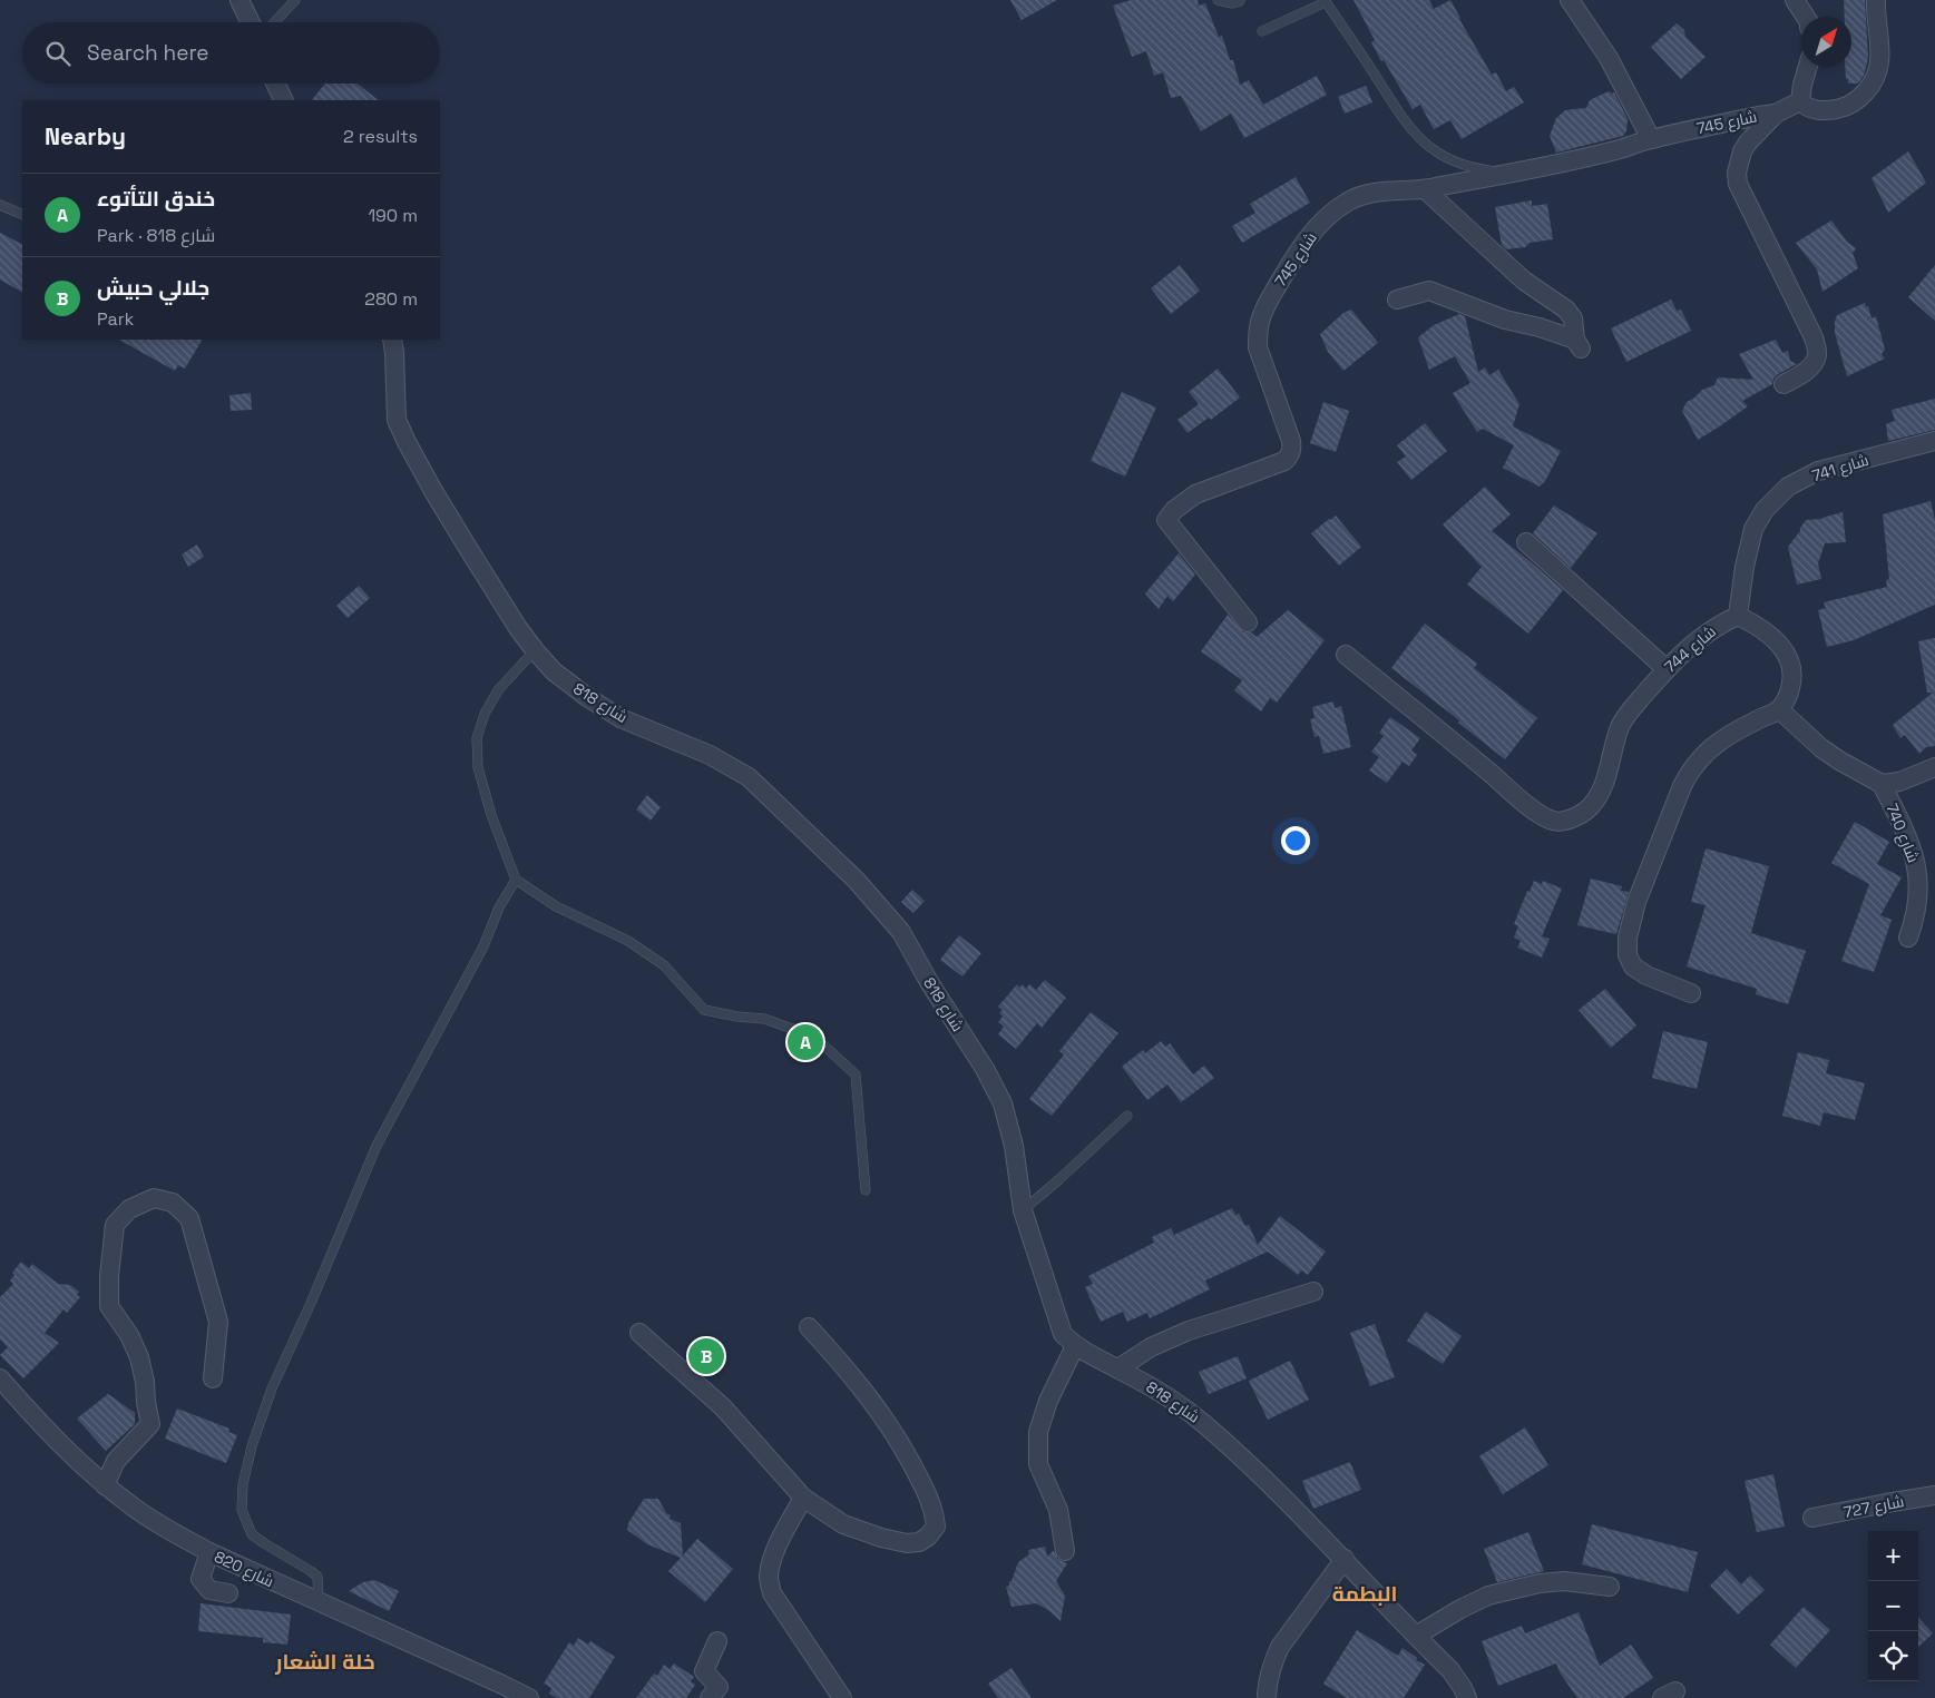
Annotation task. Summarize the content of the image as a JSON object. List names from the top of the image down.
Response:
{
  "streets": {
    "street": [
      "شارع 745",
      "شارع 741",
      "شارع 744",
      "شارع 818",
      "شارع 740",
      "شارع 727",
      "شارع 820"
    ]
  },
  "crossings": [
    ["شارع 741", "شارع 744"]
  ],
  "districts": ["البطمة", "خلة الشعار"],
  "north": "top right",
  "page": {
    "search": "Search here",
    "heading": ["Nearby", "2 results"],
    "list": [
      {
        "mark": "A",
        "name": "خندق التأتوء",
        "note": "Park · شارع 818",
        "value": "190 m"
      },
      {
        "mark": "B",
        "name": "جلالي حبيش",
        "note": "Park",
        "value": "280 m"
      }
    ],
    "pins": ["A", "B"],
    "map_buttons": ["+", "−"]
  }
}
